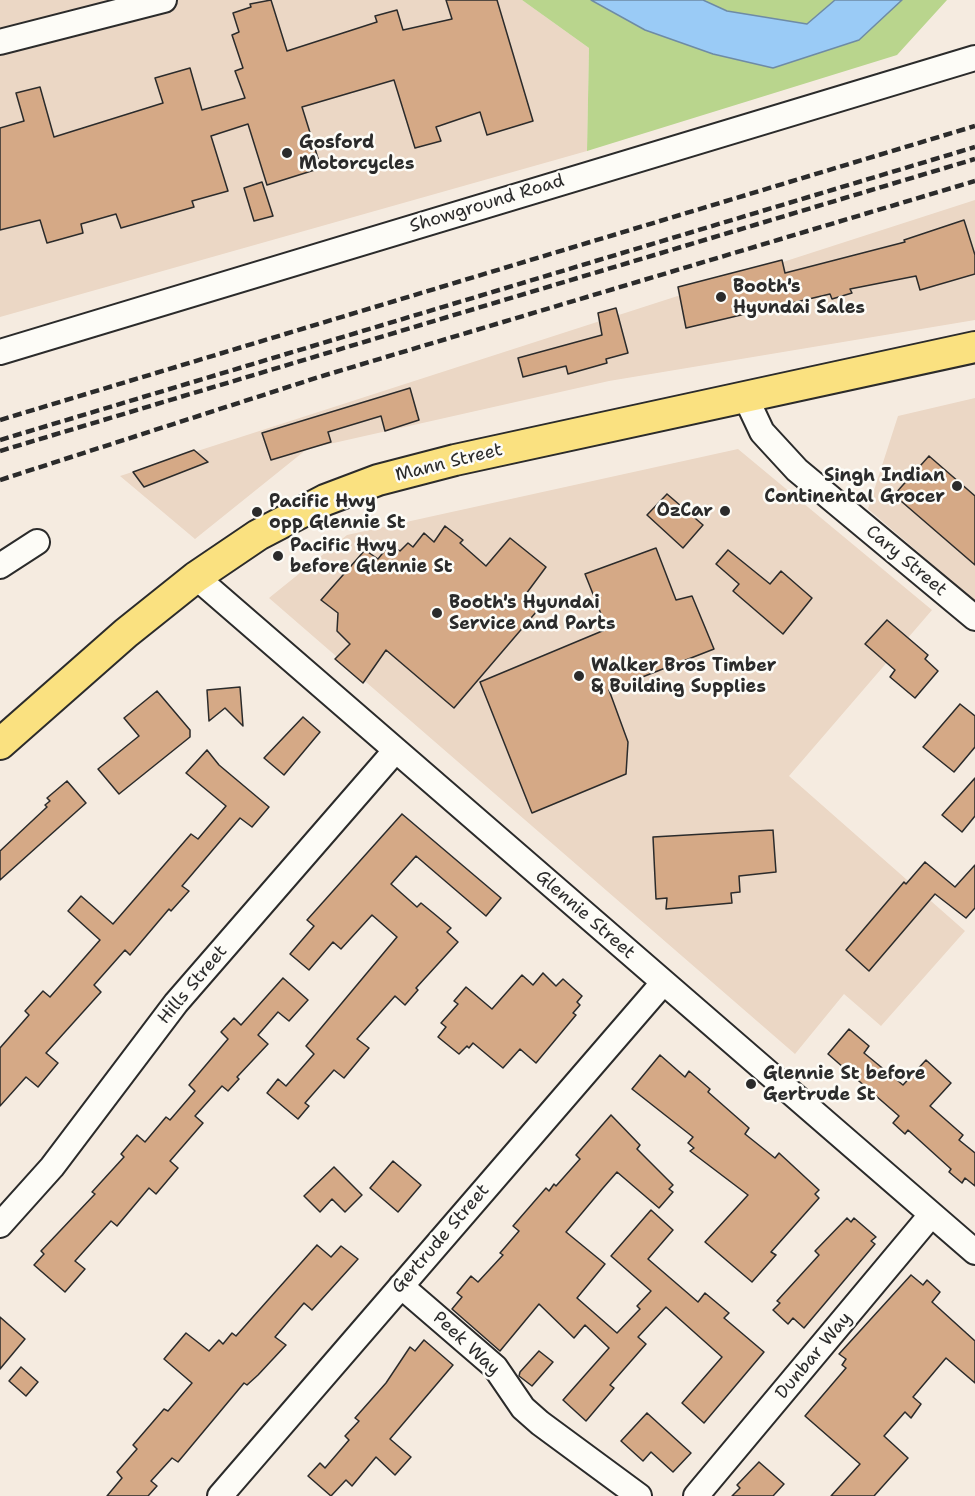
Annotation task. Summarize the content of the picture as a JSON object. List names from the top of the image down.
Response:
{
  "streets": {
    "main road": ["Mann Street"],
    "street": [
      "Showground Road",
      "Cary Street",
      "Glennie Street",
      "Hills Street",
      "Gertrude Street",
      "Peek Way",
      "Dunbar Way"
    ]
  },
  "crossings": [
    ["Mann Street", "Cary Street"],
    ["Mann Street", "Glennie Street"],
    ["Glennie Street", "Hills Street"],
    ["Glennie Street", "Gertrude Street"],
    ["Glennie Street", "Dunbar Way"],
    ["Gertrude Street", "Peek Way"]
  ],
  "places": [
    "Gosford Motorcycles",
    "Booth's Hyundai Sales",
    "Singh Indian Continental Grocer",
    "OzCar",
    "Pacific Hwy opp Glennie St",
    "Pacific Hwy before Glennie St",
    "Booth's Hyundai Service and Parts",
    "Walker Bros Timber & Building Supplies",
    "Glennie St before Gertrude St"
  ]
}
